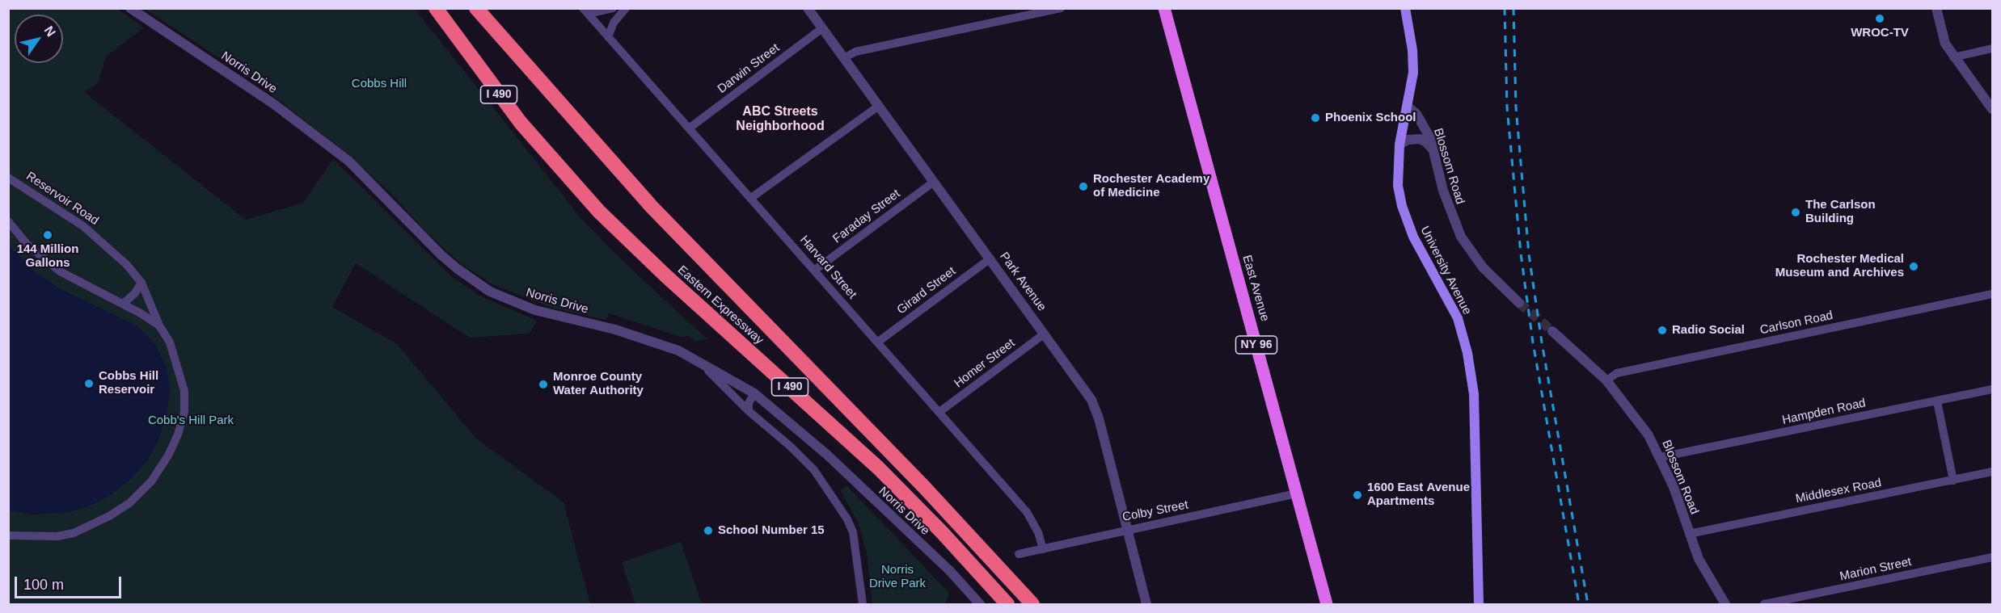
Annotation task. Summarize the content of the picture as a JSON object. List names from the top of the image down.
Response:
{
  "streets": {
    "highway": ["I 490", "Eastern Expressway"],
    "main road": ["University Avenue", "East Avenue", "NY 96"],
    "street": [
      "Darwin Street",
      "Norris Drive",
      "Blossom Road",
      "Reservoir Road",
      "Faraday Street",
      "Harvard Street",
      "Park Avenue",
      "Girard Street",
      "Carlson Road",
      "Homer Street",
      "Hampden Road",
      "Middlesex Road",
      "Colby Street",
      "Marion Street"
    ]
  },
  "crossings": [
    ["Darwin Street", "Harvard Street"],
    ["Darwin Street", "Park Avenue"],
    ["Blossom Road", "University Avenue"],
    ["Blossom Road", "Carlson Road"],
    ["Blossom Road", "Hampden Road"],
    ["Blossom Road", "Middlesex Road"],
    ["Faraday Street", "Harvard Street"],
    ["Faraday Street", "Park Avenue"],
    ["Harvard Street", "Girard Street"],
    ["Harvard Street", "Homer Street"],
    ["Harvard Street", "Colby Street"],
    ["Park Avenue", "Girard Street"],
    ["Park Avenue", "Homer Street"],
    ["Park Avenue", "Colby Street"],
    ["East Avenue", "Colby Street"]
  ],
  "districts": ["ABC Streets Neighborhood"],
  "parks": ["Cobbs Hill", "Cobb's Hill Park", "Norris Drive Park"],
  "places": [
    "WROC-TV",
    "Phoenix School",
    "Rochester Academy of Medicine",
    "The Carlson Building",
    "144 Million Gallons",
    "Rochester Medical Museum and Archives",
    "Radio Social",
    "Cobbs Hill Reservoir",
    "Monroe County Water Authority",
    "1600 East Avenue Apartments",
    "School Number 15"
  ],
  "scale_bar": "100 m",
  "north": "top right"
}
